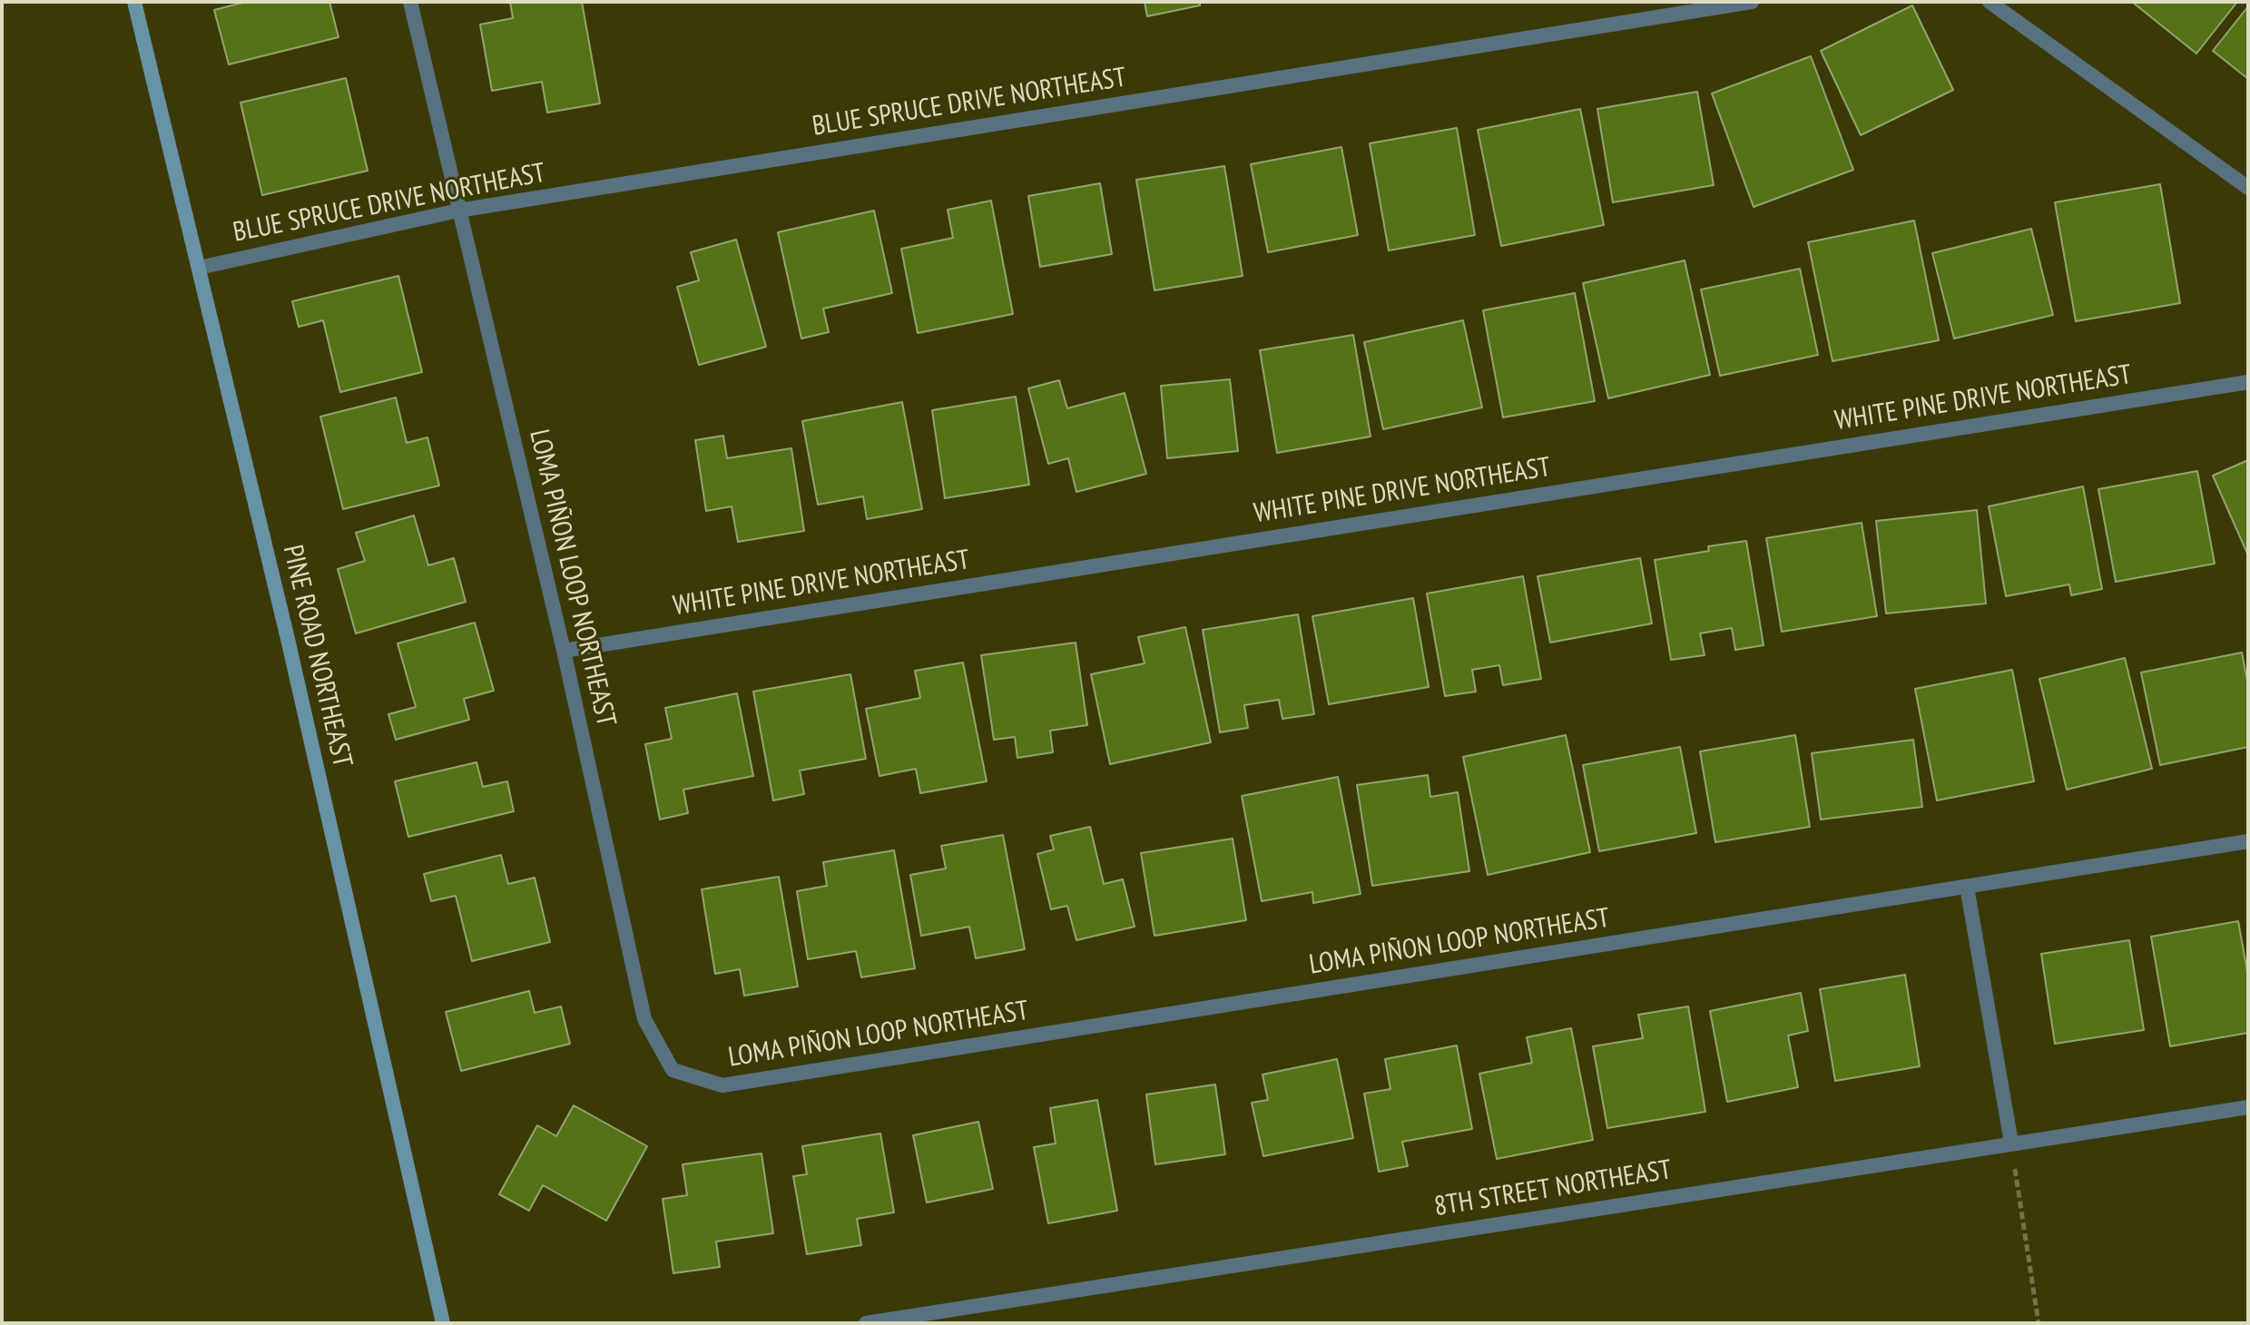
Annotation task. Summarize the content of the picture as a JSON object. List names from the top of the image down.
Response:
{
  "streets": {
    "street": [
      "BLUE SPRUCE DRIVE NORTHEAST",
      "WHITE PINE DRIVE NORTHEAST",
      "LOMA PIÑON LOOP NORTHEAST",
      "PINE ROAD NORTHEAST",
      "8TH STREET NORTHEAST"
    ]
  },
  "crossings": [
    ["BLUE SPRUCE DRIVE NORTHEAST", "LOMA PIÑON LOOP NORTHEAST"],
    ["BLUE SPRUCE DRIVE NORTHEAST", "PINE ROAD NORTHEAST"],
    ["WHITE PINE DRIVE NORTHEAST", "LOMA PIÑON LOOP NORTHEAST"]
  ]
}
